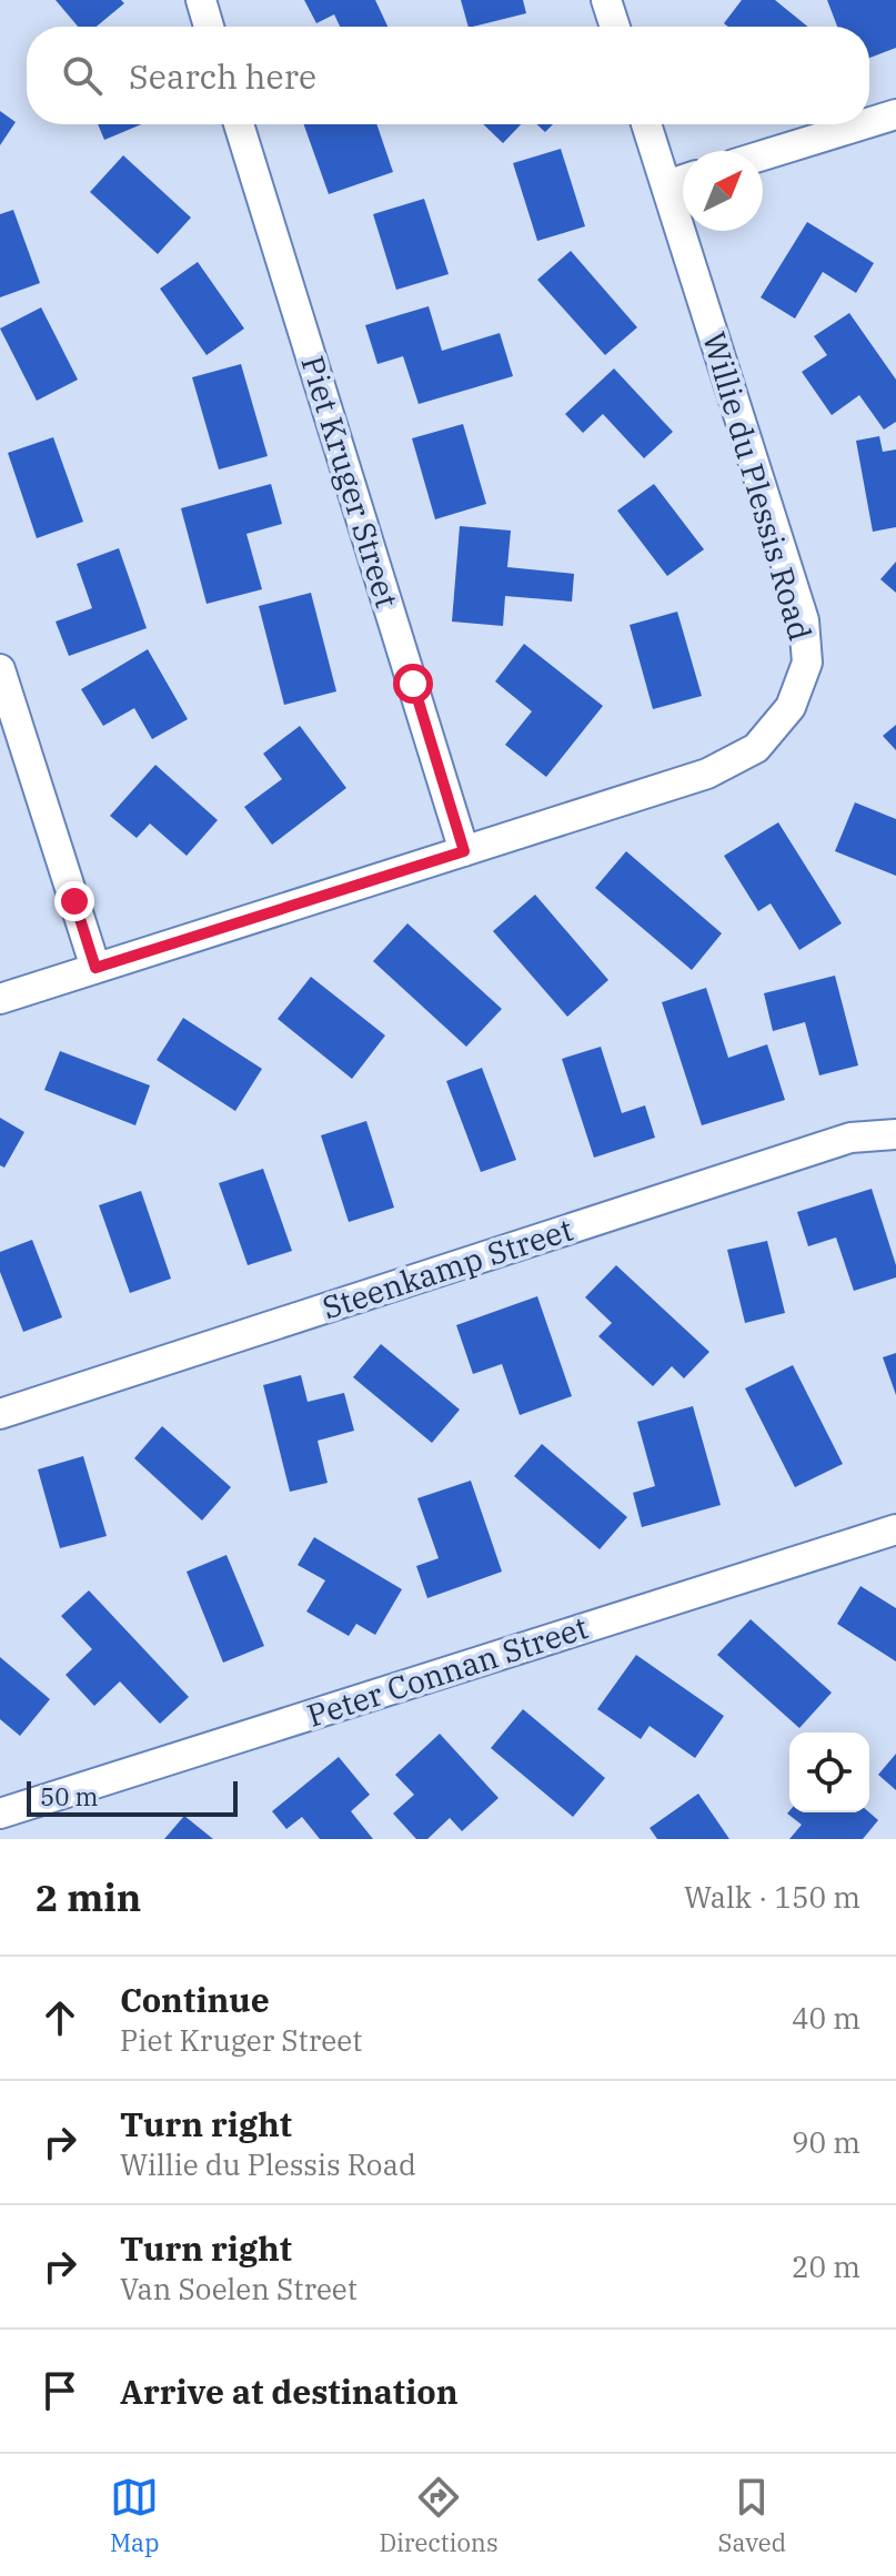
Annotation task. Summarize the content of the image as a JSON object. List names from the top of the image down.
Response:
{
  "streets": {
    "street": [
      "Piet Kruger Street",
      "Willie du Plessis Road",
      "Steenkamp Street",
      "Peter Connan Street"
    ]
  },
  "crossings": [
    ["Piet Kruger Street", "Willie du Plessis Road"]
  ],
  "scale_bar": "50 m",
  "north": "top right",
  "page": {
    "search": "Search here",
    "scale": "50 m",
    "heading": ["2 min", "Walk · 150 m"],
    "list": [
      ["Continue", "Piet Kruger Street", "40 m"],
      ["Turn right", "Willie du Plessis Road", "90 m"],
      ["Turn right", "Van Soelen Street", "20 m"],
      "Arrive at destination"
    ],
    "nav": ["Map", "Directions", "Saved"]
  }
}
